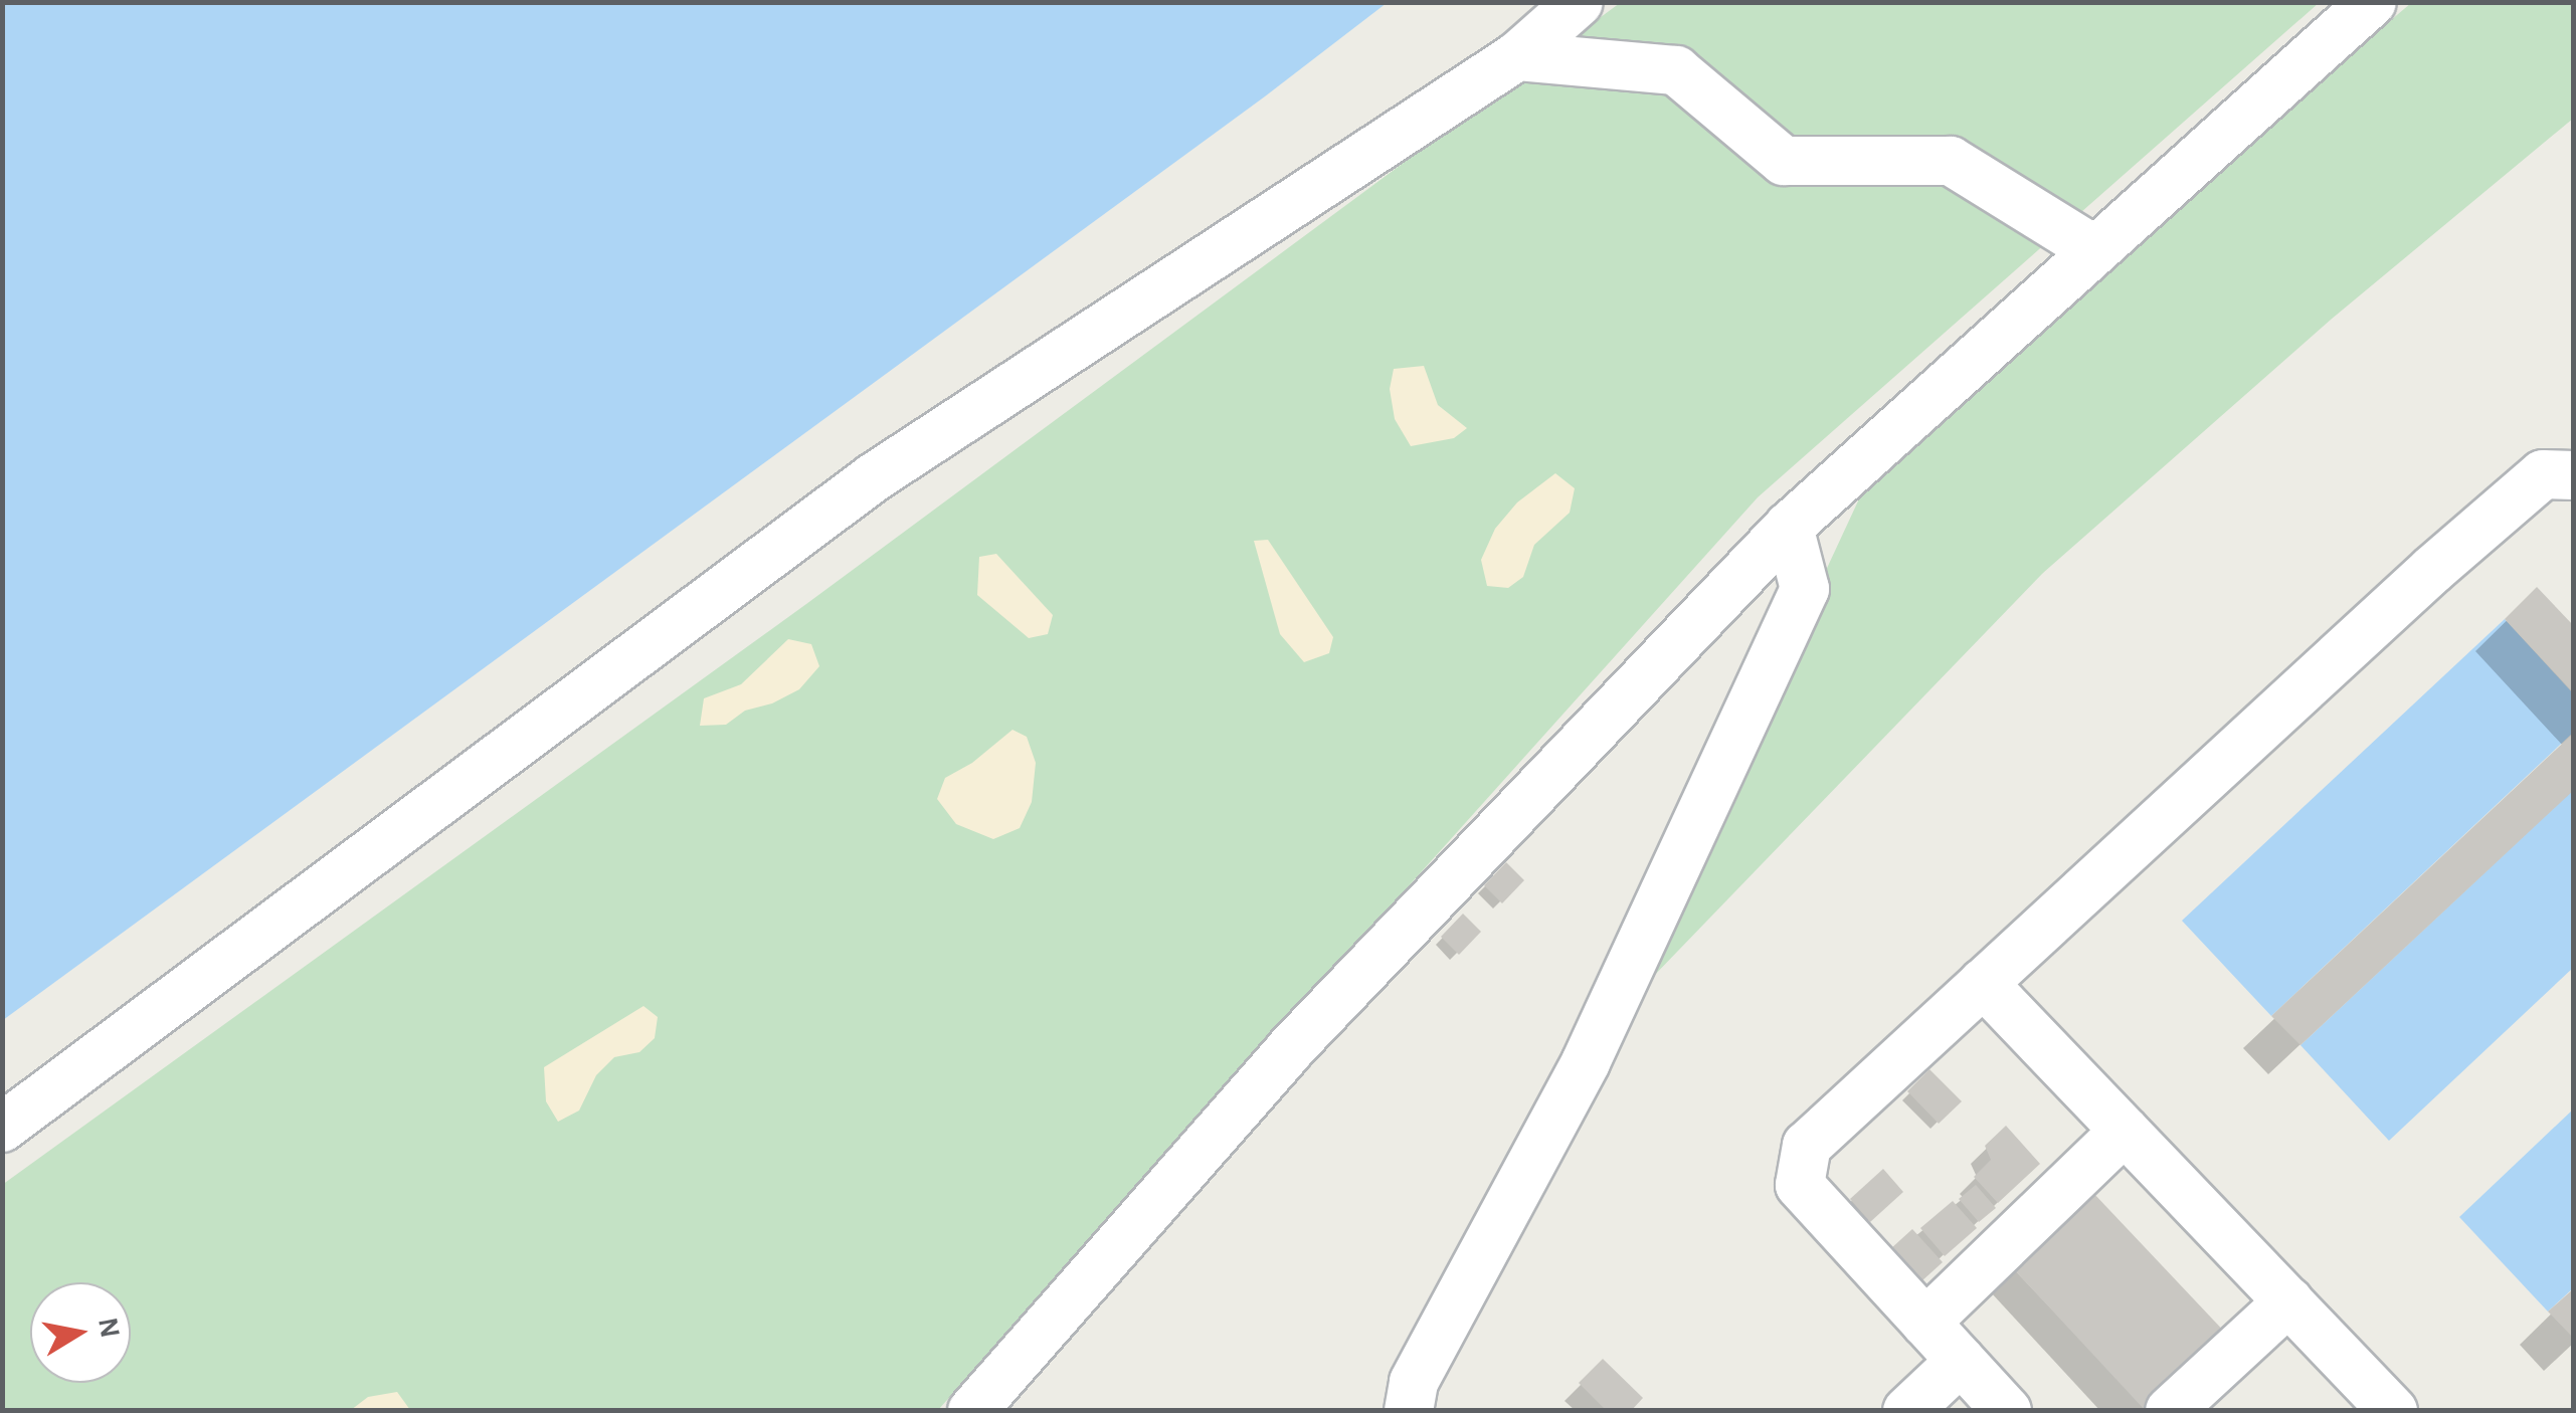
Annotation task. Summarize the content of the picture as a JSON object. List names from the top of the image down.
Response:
{
  "north": "right"
}
